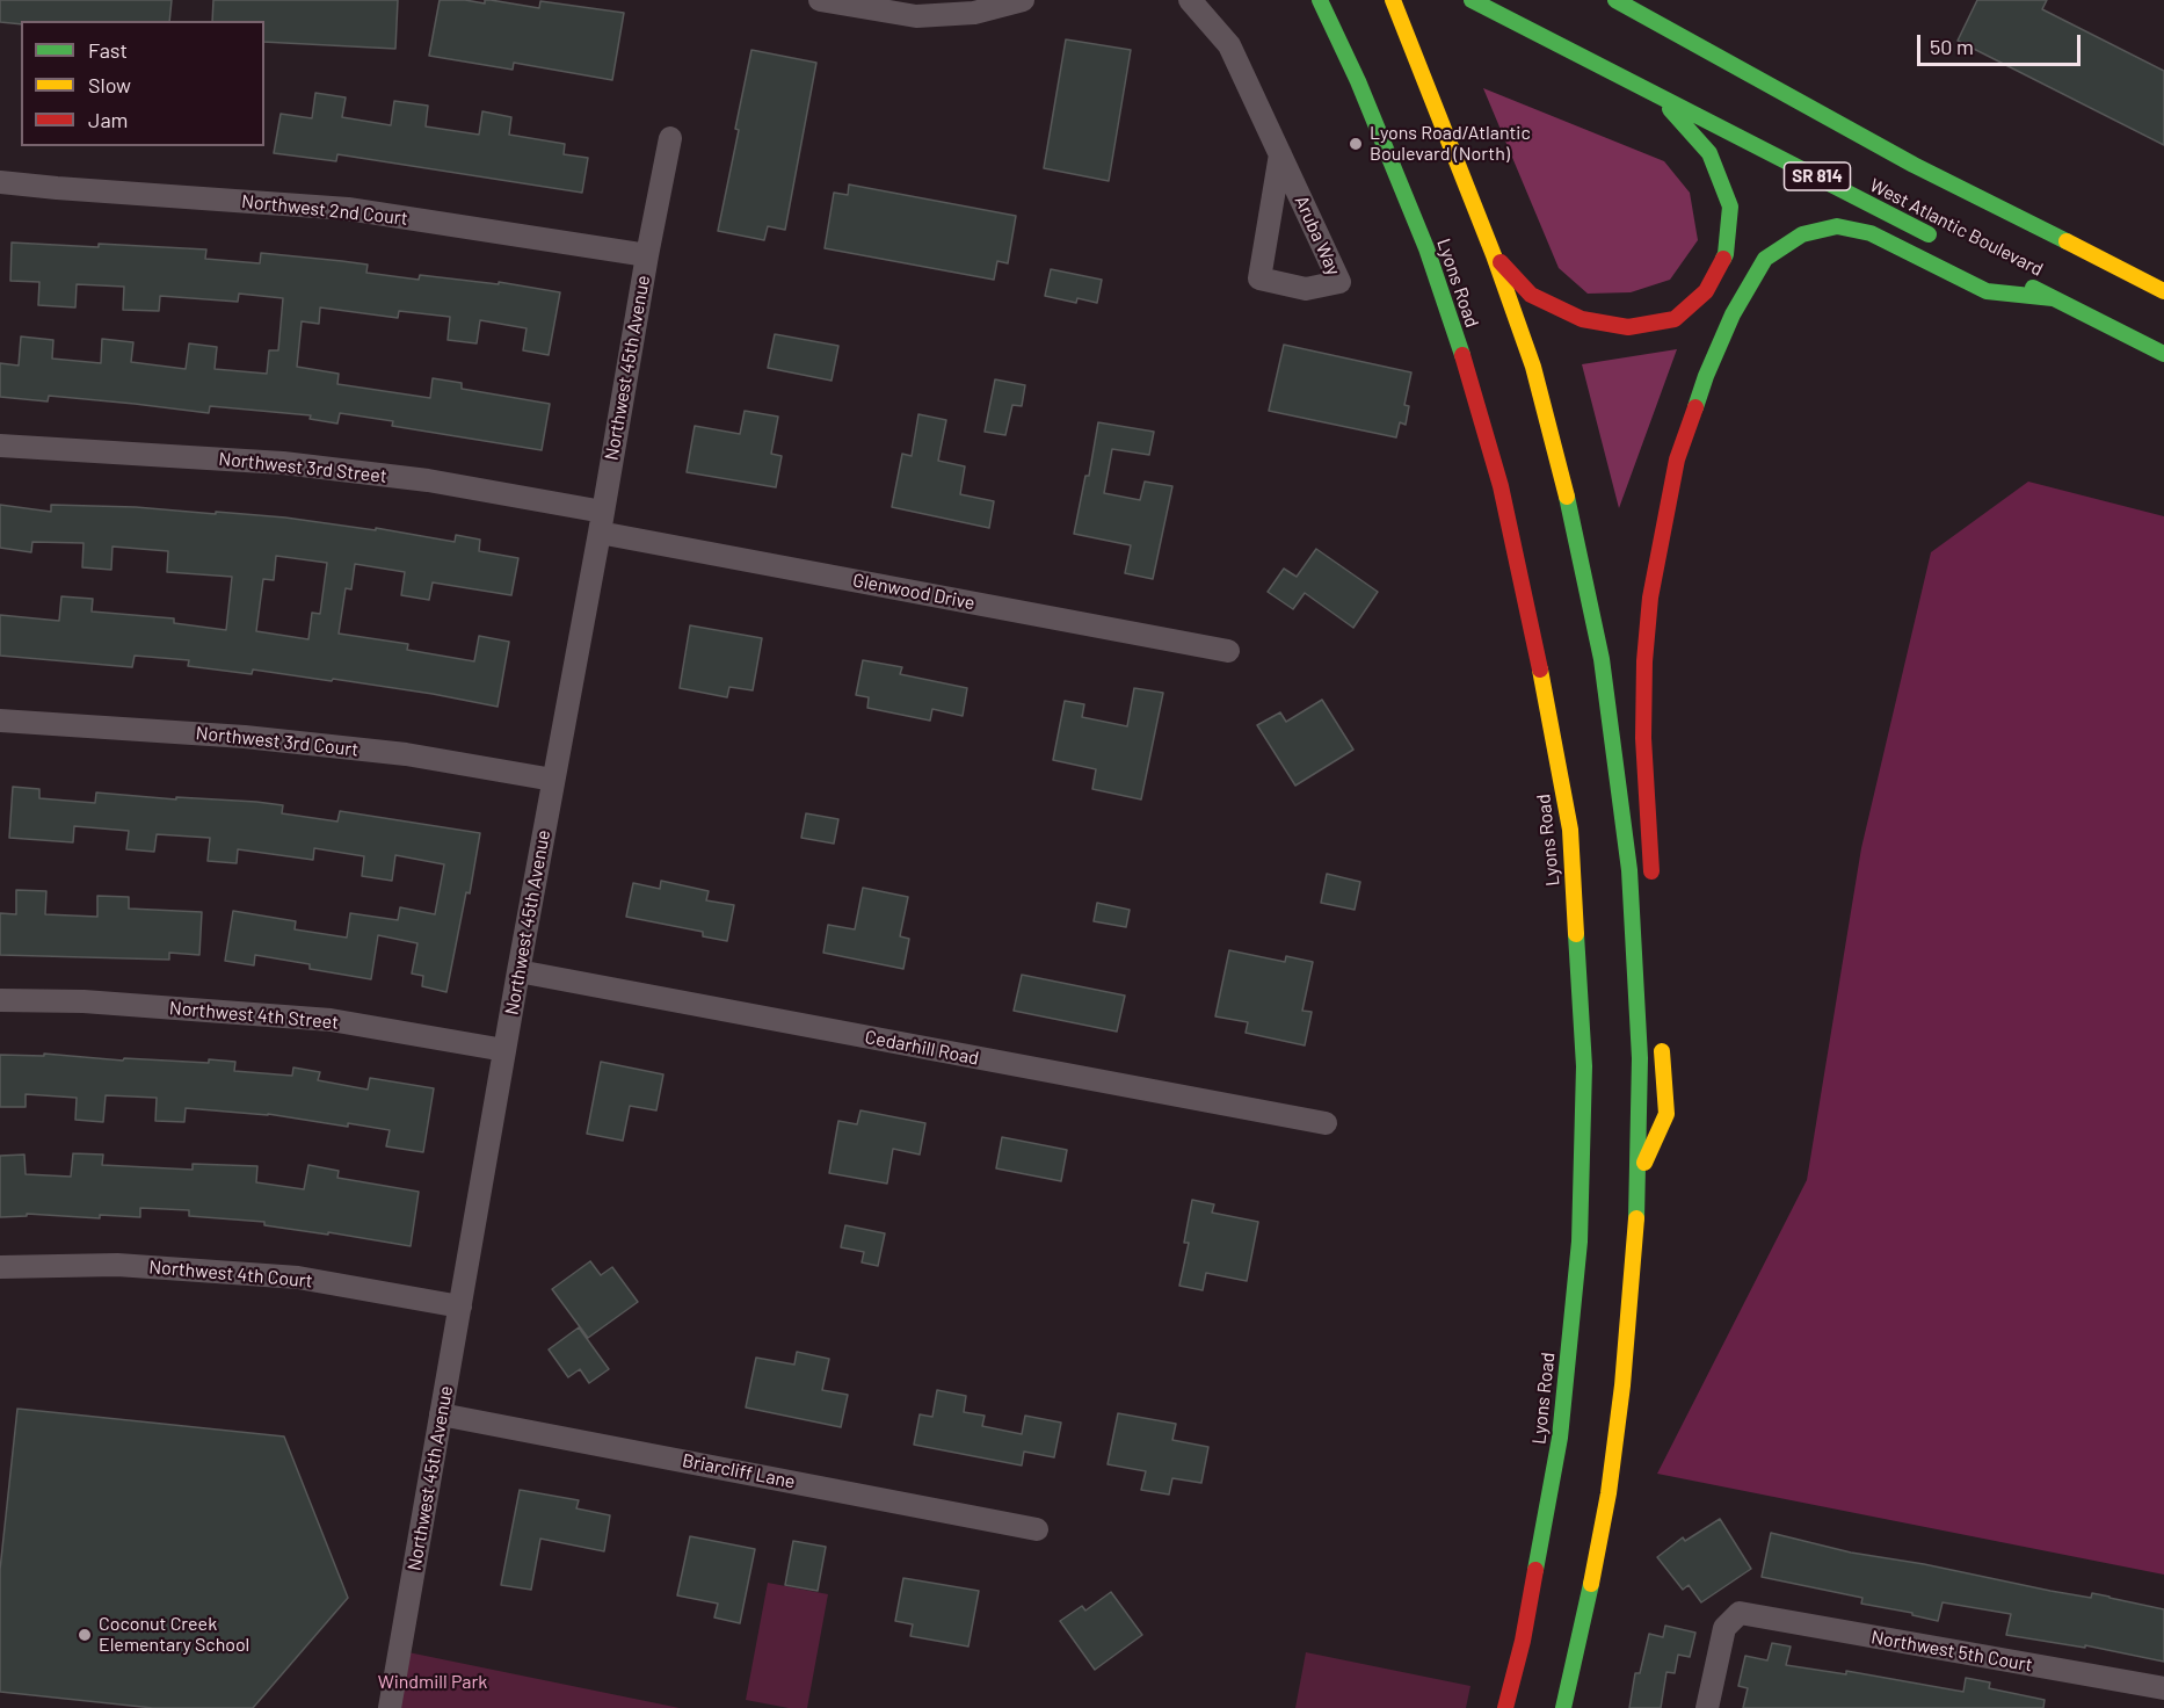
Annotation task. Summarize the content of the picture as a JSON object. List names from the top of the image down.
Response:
{
  "streets": {
    "main road": ["SR 814", "West Atlantic Boulevard", "Lyons Road"],
    "street": [
      "Northwest 2nd Court",
      "Aruba Way",
      "Northwest 45th Avenue",
      "Northwest 3rd Street",
      "Glenwood Drive",
      "Northwest 3rd Court",
      "Northwest 4th Street",
      "Cedarhill Road",
      "Northwest 4th Court",
      "Briarcliff Lane",
      "Northwest 5th Court"
    ]
  },
  "crossings": [
    ["Northwest 2nd Court", "Northwest 45th Avenue"],
    ["Northwest 45th Avenue", "Northwest 3rd Street"],
    ["Northwest 45th Avenue", "Glenwood Drive"],
    ["Northwest 45th Avenue", "Northwest 3rd Court"],
    ["Northwest 45th Avenue", "Northwest 4th Street"],
    ["Northwest 45th Avenue", "Cedarhill Road"],
    ["Northwest 45th Avenue", "Northwest 4th Court"],
    ["Northwest 45th Avenue", "Briarcliff Lane"],
    ["Northwest 3rd Street", "Glenwood Drive"]
  ],
  "parks": ["Windmill Park"],
  "places": ["Lyons Road/Atlantic Boulevard (North)", "Coconut Creek Elementary School"],
  "legend": ["Fast", "Slow", "Jam"],
  "scale_bar": "50 m"
}
